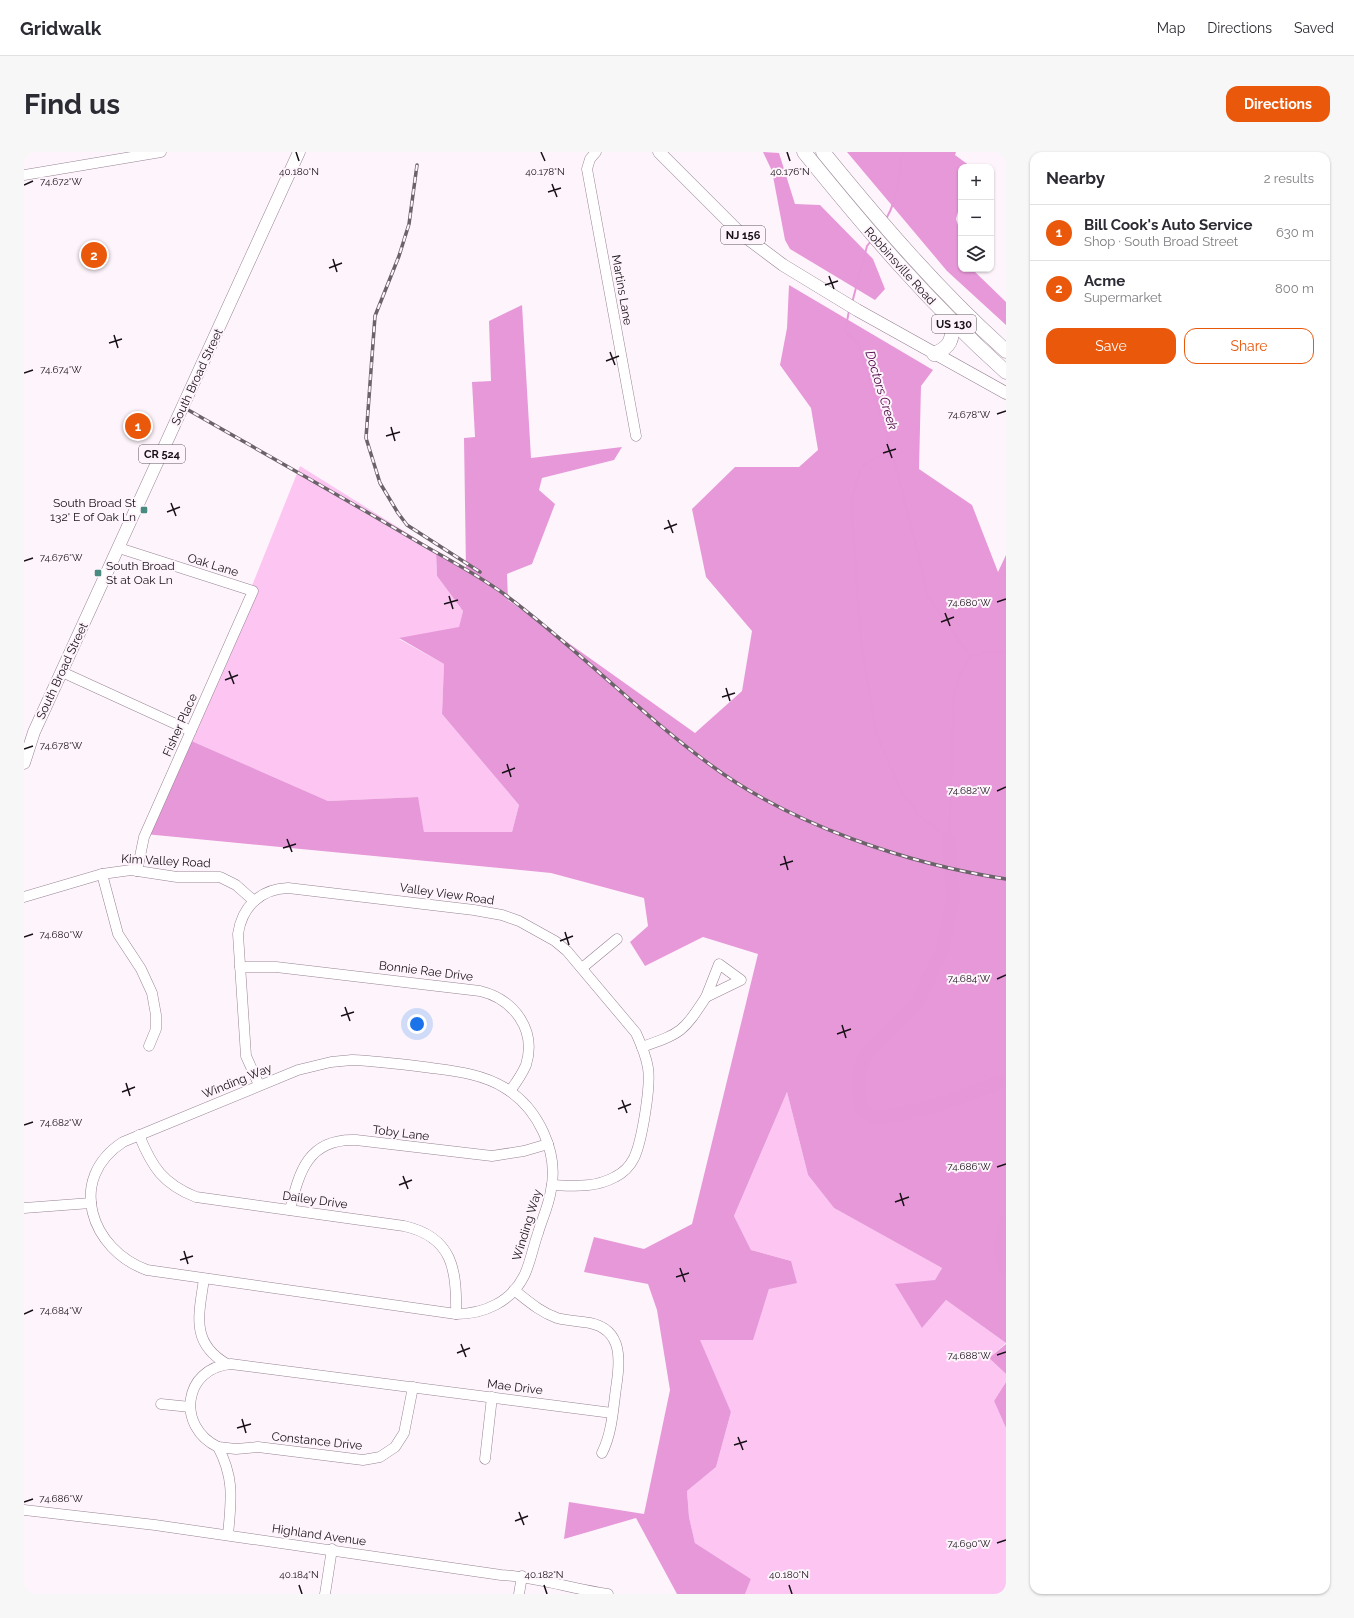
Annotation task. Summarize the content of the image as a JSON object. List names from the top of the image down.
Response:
{
  "streets": {
    "highway": ["Robbinsville Road", "US 130"],
    "main road": ["NJ 156", "South Broad Street", "CR 524"],
    "street": [
      "Martins Lane",
      "Oak Lane",
      "Fisher Place",
      "Kim Valley Road",
      "Valley View Road",
      "Bonnie Rae Drive",
      "Winding Way",
      "Toby Lane",
      "Dailey Drive",
      "Mae Drive",
      "Constance Drive",
      "Highland Avenue"
    ]
  },
  "crossings": [
    ["South Broad Street", "Oak Lane"],
    ["Oak Lane", "Fisher Place"],
    ["Fisher Place", "Kim Valley Road"],
    ["Kim Valley Road", "Valley View Road"],
    ["Valley View Road", "Bonnie Rae Drive"],
    ["Valley View Road", "Winding Way"],
    ["Bonnie Rae Drive", "Winding Way"],
    ["Winding Way", "Toby Lane"],
    ["Winding Way", "Dailey Drive"],
    ["Toby Lane", "Dailey Drive"],
    ["Mae Drive", "Constance Drive"]
  ],
  "water": ["Doctors Creek"],
  "places": {
    "transit": ["South Broad St 132' E of Oak Ln", "South Broad St at Oak Ln"]
  },
  "page": {
    "header": "Gridwalk",
    "nav": ["Map", "Directions", "Saved"],
    "buttons": [
      "Directions",
      ["Save", "Share"]
    ],
    "title": "Find us",
    "heading": ["Nearby", "2 results"],
    "map_buttons": ["+", "−"],
    "list": [
      {
        "mark": "1",
        "name": "Bill Cook's Auto Service",
        "note": "Shop · South Broad Street",
        "value": "630 m"
      },
      {
        "mark": "2",
        "name": "Acme",
        "note": "Supermarket",
        "value": "800 m"
      }
    ],
    "pins": ["2", "1"]
  },
  "coordinates": [
    "40.180°N",
    "40.176°N",
    "40.178°N",
    "74.672°W",
    "74.674°W",
    "74.678°W",
    "74.676°W",
    "74.680°W",
    "74.682°W",
    "74.684°W",
    "74.686°W",
    "74.688°W",
    "74.690°W",
    "40.184°N",
    "40.182°N"
  ]
}
